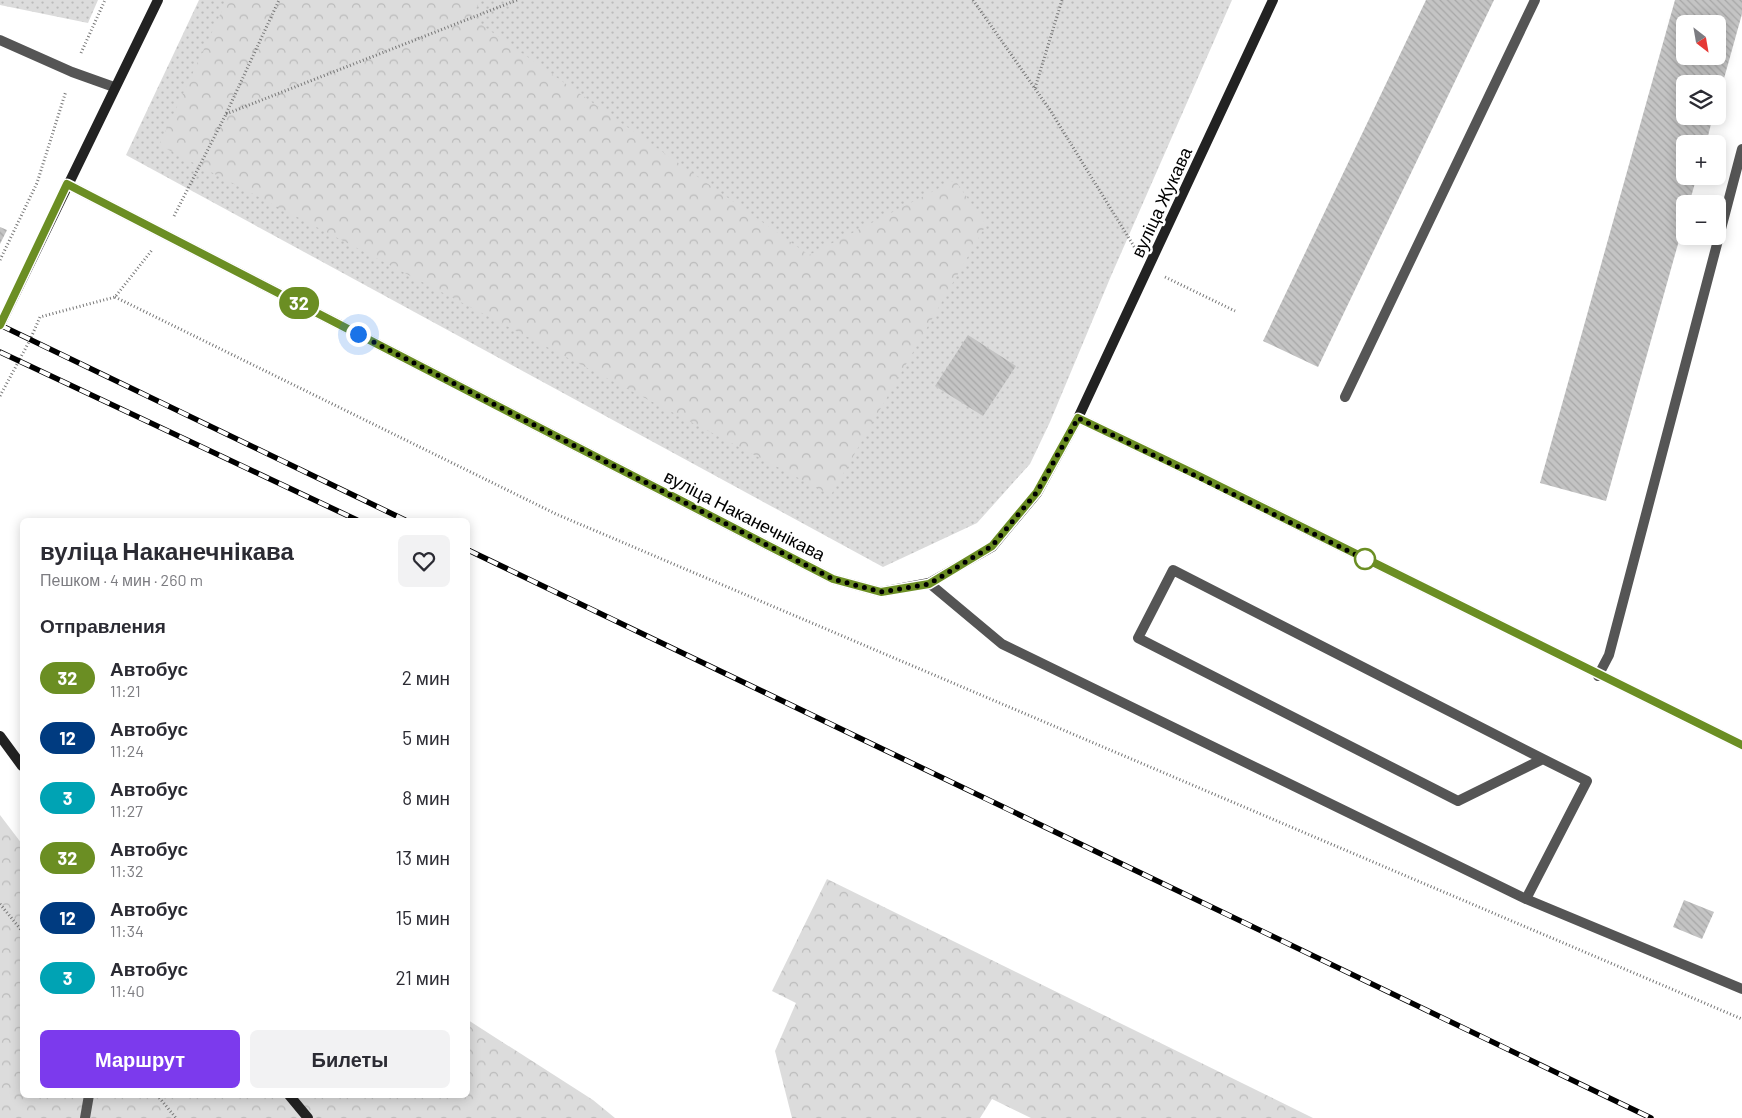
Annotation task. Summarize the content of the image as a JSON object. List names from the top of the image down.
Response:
{
  "streets": {
    "main road": ["вуліца Жукава", "вуліца Наканечнікава"]
  },
  "crossings": [
    ["вуліца Жукава", "вуліца Наканечнікава"]
  ],
  "lines": ["bus line 32"],
  "north": "bottom right",
  "page": {
    "on_map": "32",
    "map_buttons": ["+", "−"],
    "heading": [
      ["вуліца Наканечнікава", "Пешком · 4 мин · 260 m"],
      "Отправления"
    ],
    "list": [
      {
        "mark": "32",
        "name": "Автобус",
        "note": "11:21",
        "value": "2 мин"
      },
      {
        "mark": "12",
        "name": "Автобус",
        "note": "11:24",
        "value": "5 мин"
      },
      {
        "mark": "3",
        "name": "Автобус",
        "note": "11:27",
        "value": "8 мин"
      },
      {
        "mark": "32",
        "name": "Автобус",
        "note": "11:32",
        "value": "13 мин"
      },
      {
        "mark": "12",
        "name": "Автобус",
        "note": "11:34",
        "value": "15 мин"
      },
      {
        "mark": "3",
        "name": "Автобус",
        "note": "11:40",
        "value": "21 мин"
      }
    ],
    "buttons": ["Маршрут", "Билеты"]
  }
}
